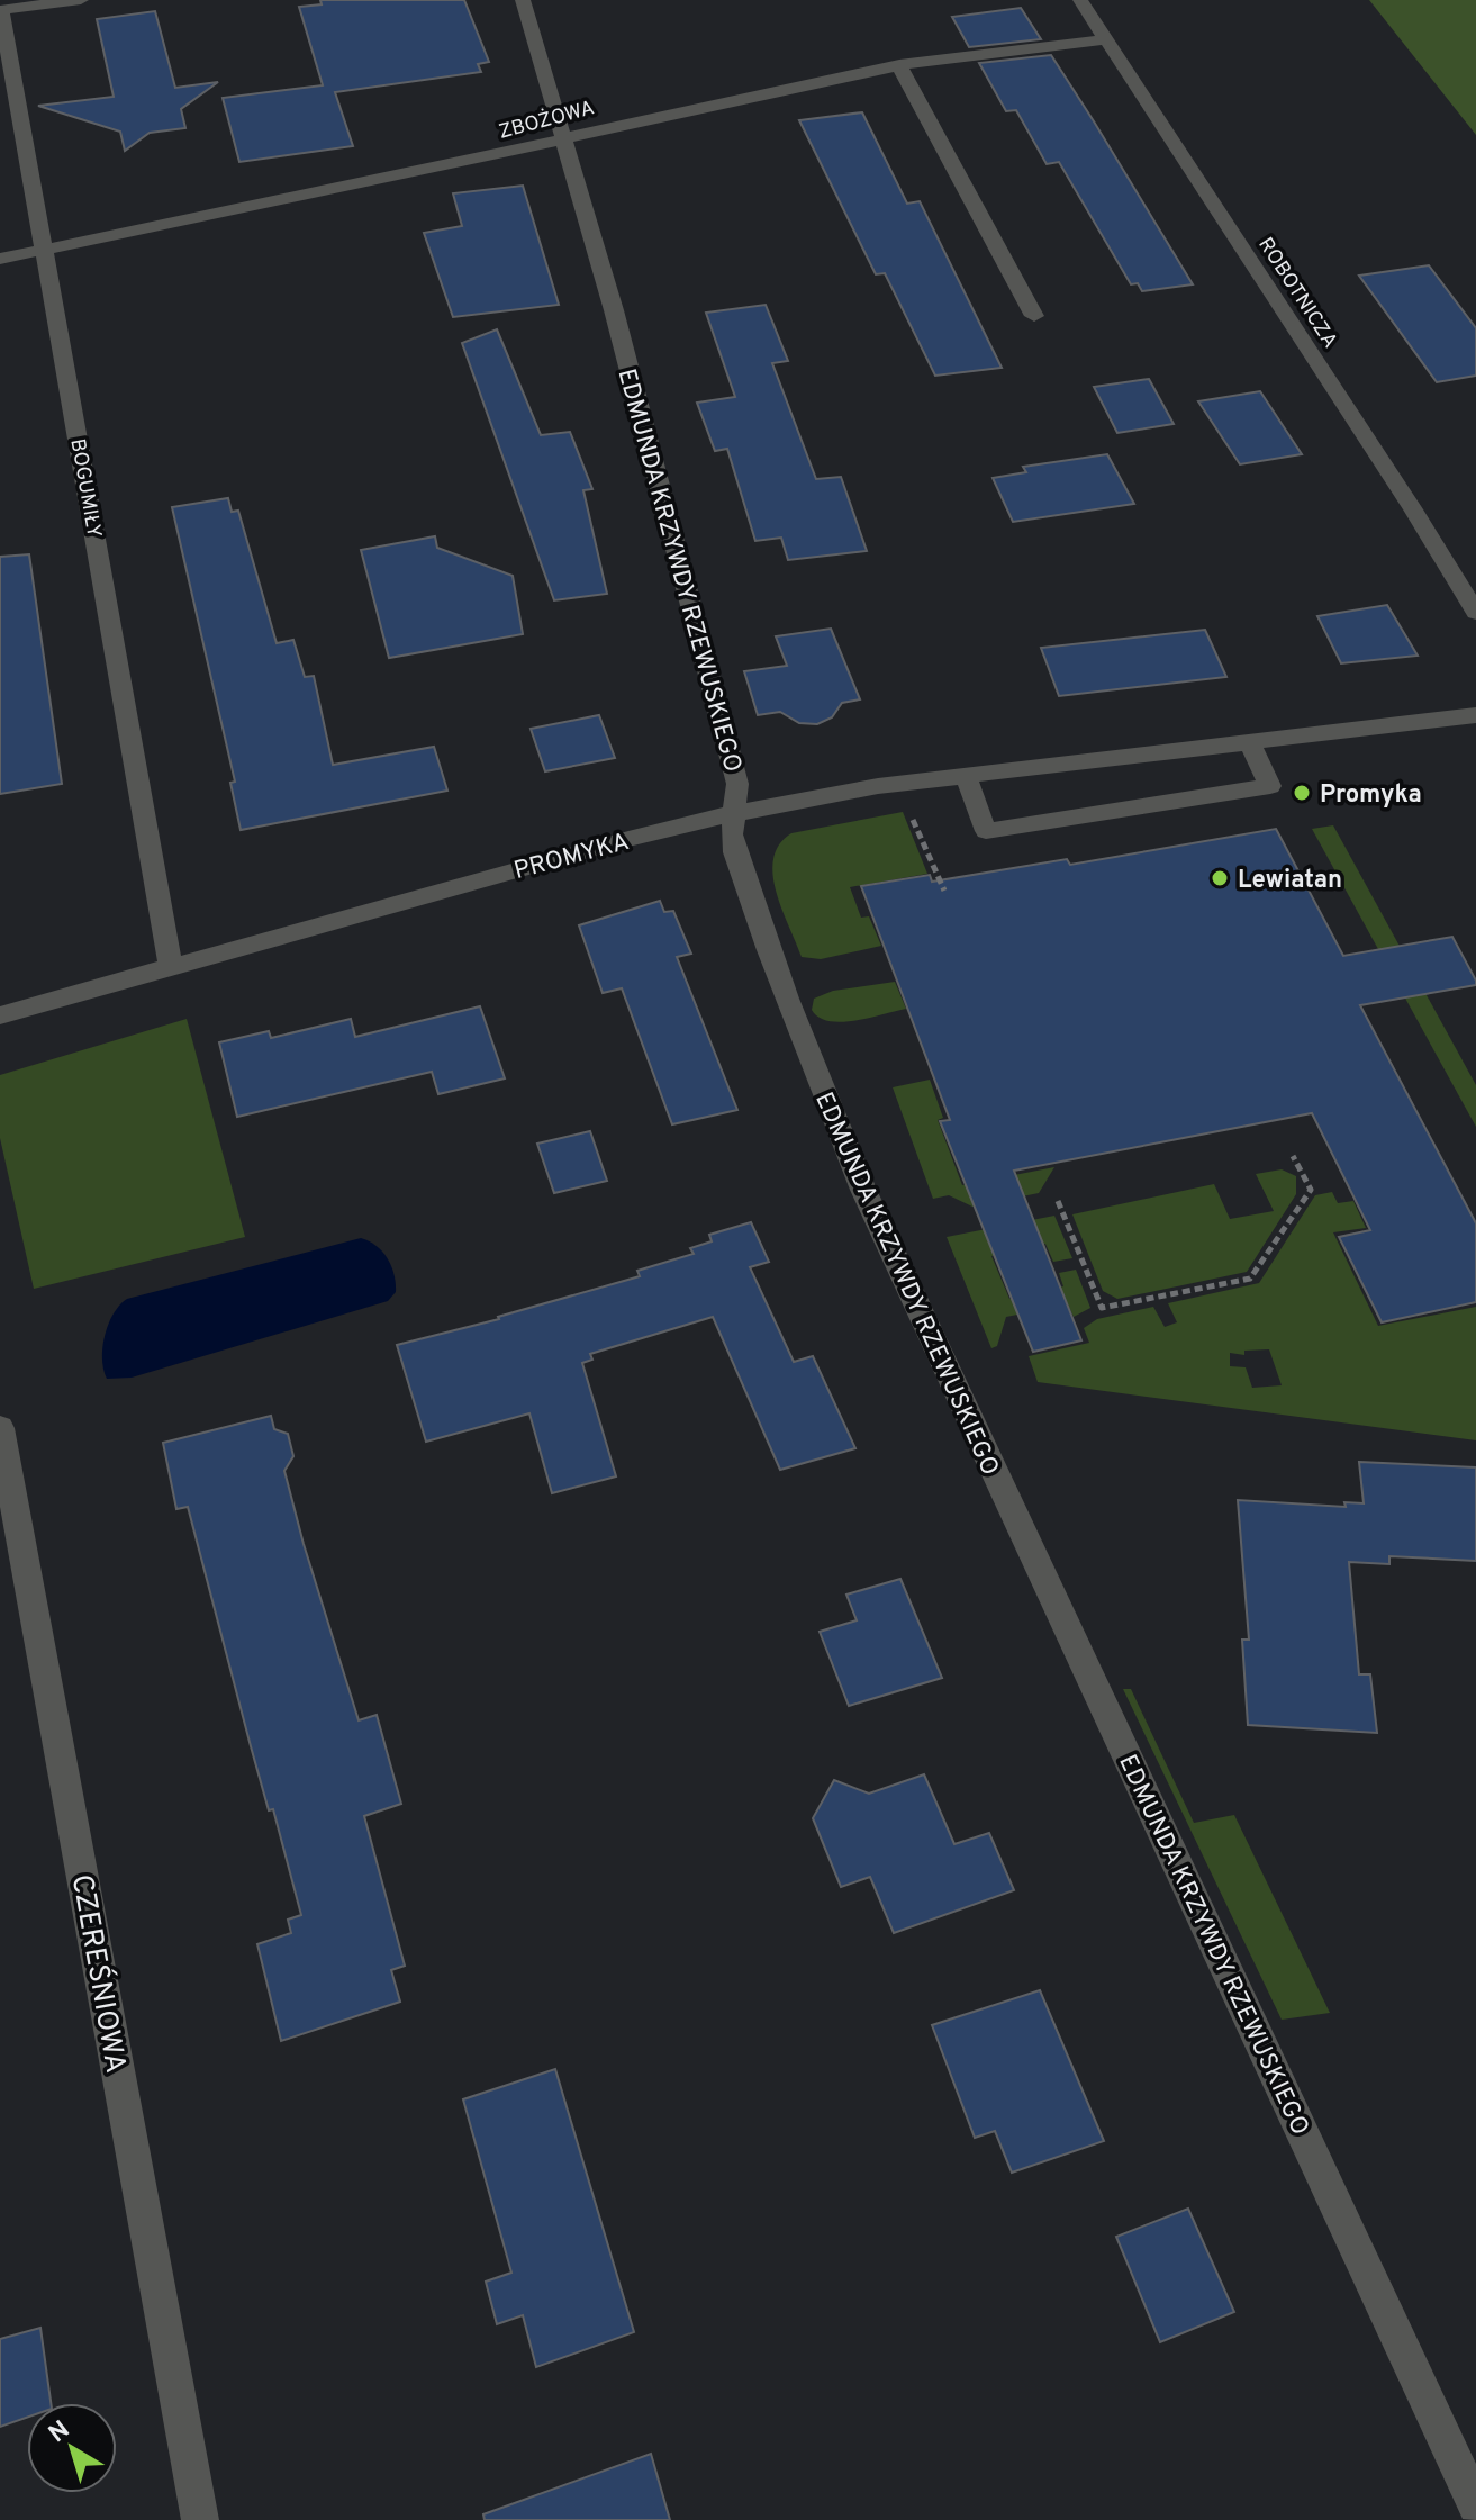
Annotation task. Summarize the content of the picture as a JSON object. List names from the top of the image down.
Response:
{
  "streets": {
    "street": [
      "ZBOŻOWA",
      "ROBOTNICZA",
      "BOGUMIŁY",
      "EDMUNDA KRZYWDY RZEWUSKIEGO",
      "PROMYKA",
      "CZEREŚNIOWA"
    ]
  },
  "crossings": [
    ["ZBOŻOWA", "ROBOTNICZA"],
    ["ZBOŻOWA", "BOGUMIŁY"],
    ["ZBOŻOWA", "EDMUNDA KRZYWDY RZEWUSKIEGO"],
    ["BOGUMIŁY", "PROMYKA"],
    ["EDMUNDA KRZYWDY RZEWUSKIEGO", "PROMYKA"]
  ],
  "places": ["Promyka", "Lewiatan"],
  "north": "top left"
}
